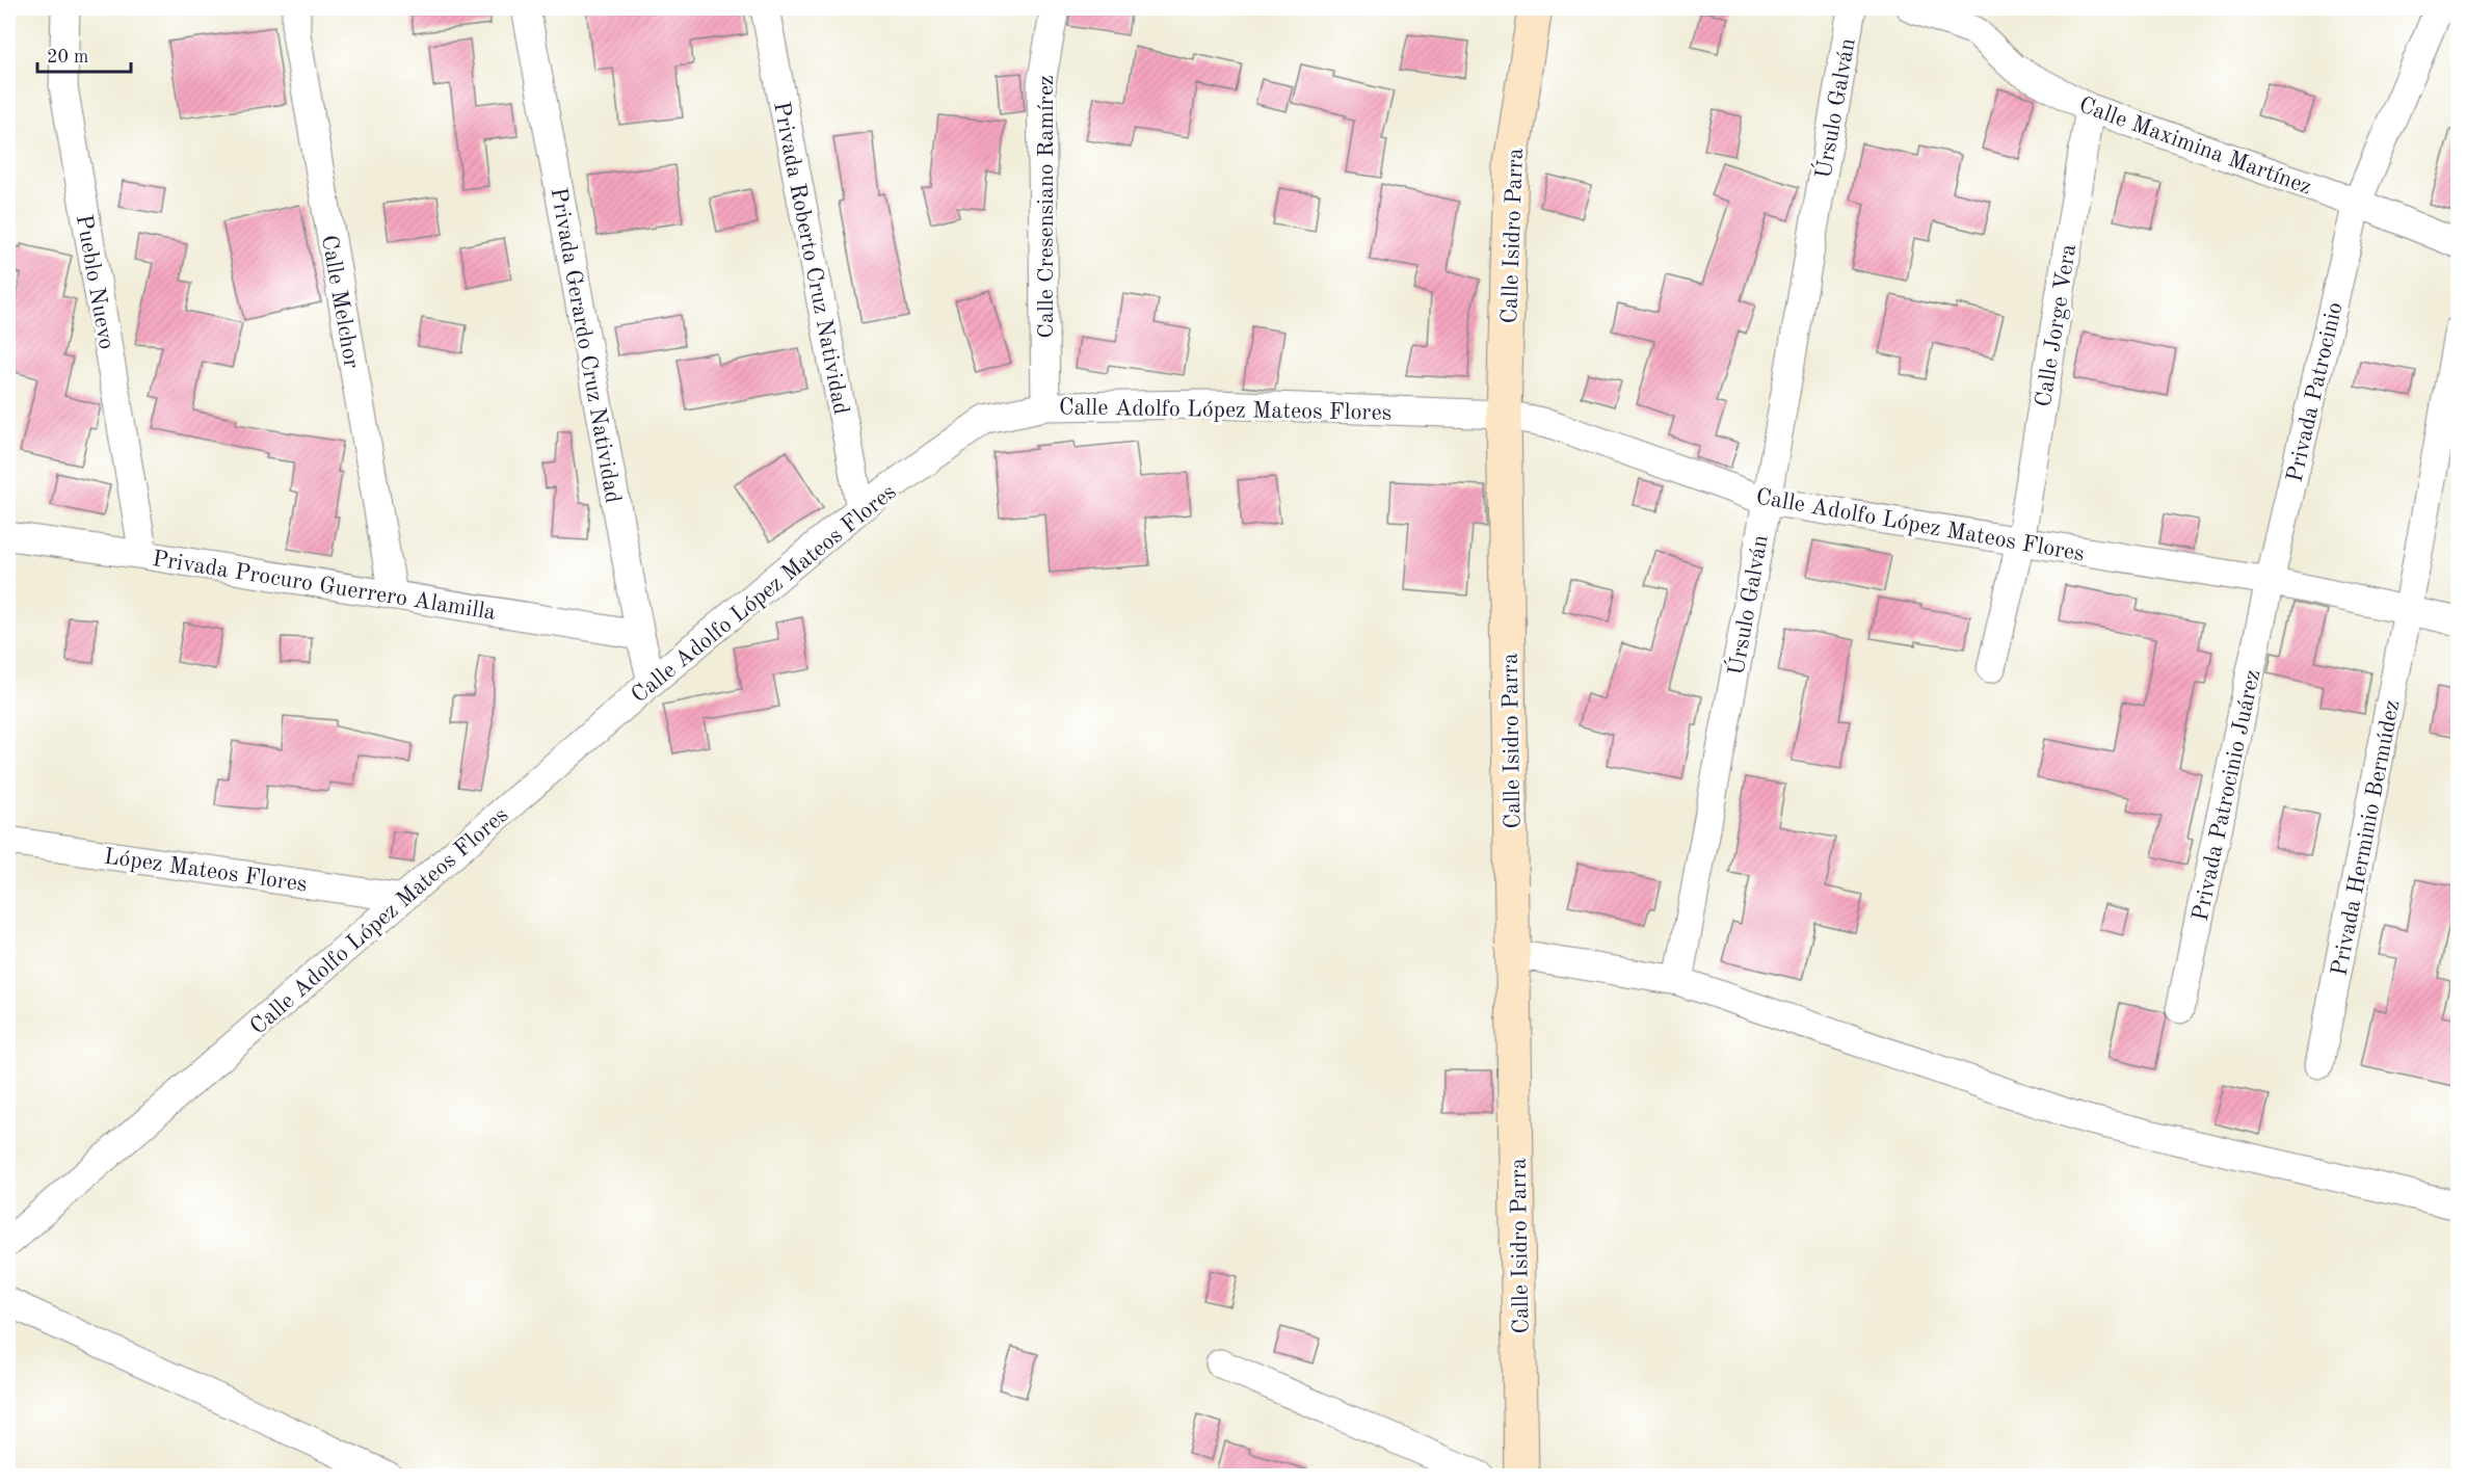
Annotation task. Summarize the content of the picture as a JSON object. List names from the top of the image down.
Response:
{
  "streets": {
    "street": [
      "Úrsulo Galván",
      "Calle Maximina Martínez",
      "Calle Cresensiano Ramírez",
      "Calle Isidro Parra",
      "Privada Roberto Cruz Natividad",
      "Pueblo Nuevo",
      "Calle Melchor",
      "Calle Jorge Vera",
      "Privada Gerardo Cruz Natividad",
      "Privada Patrocinio",
      "Calle Adolfo López Mateos Flores",
      "Privada Procuro Guerrero Alamilla",
      "Privada Patrocinio Juárez",
      "Privada Herminio Bermúdez",
      "López Mateos Flores"
    ]
  },
  "crossings": [
    ["Úrsulo Galván", "Calle Adolfo López Mateos Flores"],
    ["Calle Maximina Martínez", "Calle Jorge Vera"],
    ["Calle Maximina Martínez", "Privada Patrocinio"],
    ["Calle Cresensiano Ramírez", "Calle Adolfo López Mateos Flores"],
    ["Calle Isidro Parra", "Calle Adolfo López Mateos Flores"],
    ["Privada Roberto Cruz Natividad", "Calle Adolfo López Mateos Flores"],
    ["Pueblo Nuevo", "Privada Procuro Guerrero Alamilla"],
    ["Calle Melchor", "Privada Procuro Guerrero Alamilla"],
    ["Calle Jorge Vera", "Calle Adolfo López Mateos Flores"],
    ["Privada Gerardo Cruz Natividad", "Calle Adolfo López Mateos Flores"],
    ["Privada Gerardo Cruz Natividad", "Privada Procuro Guerrero Alamilla"],
    ["Privada Patrocinio", "Calle Adolfo López Mateos Flores"],
    ["Privada Patrocinio", "Privada Patrocinio Juárez"],
    ["Calle Adolfo López Mateos Flores", "Privada Patrocinio Juárez"],
    ["Calle Adolfo López Mateos Flores", "Privada Herminio Bermúdez"],
    ["Calle Adolfo López Mateos Flores", "López Mateos Flores"]
  ],
  "scale_bar": "20 m"
}
